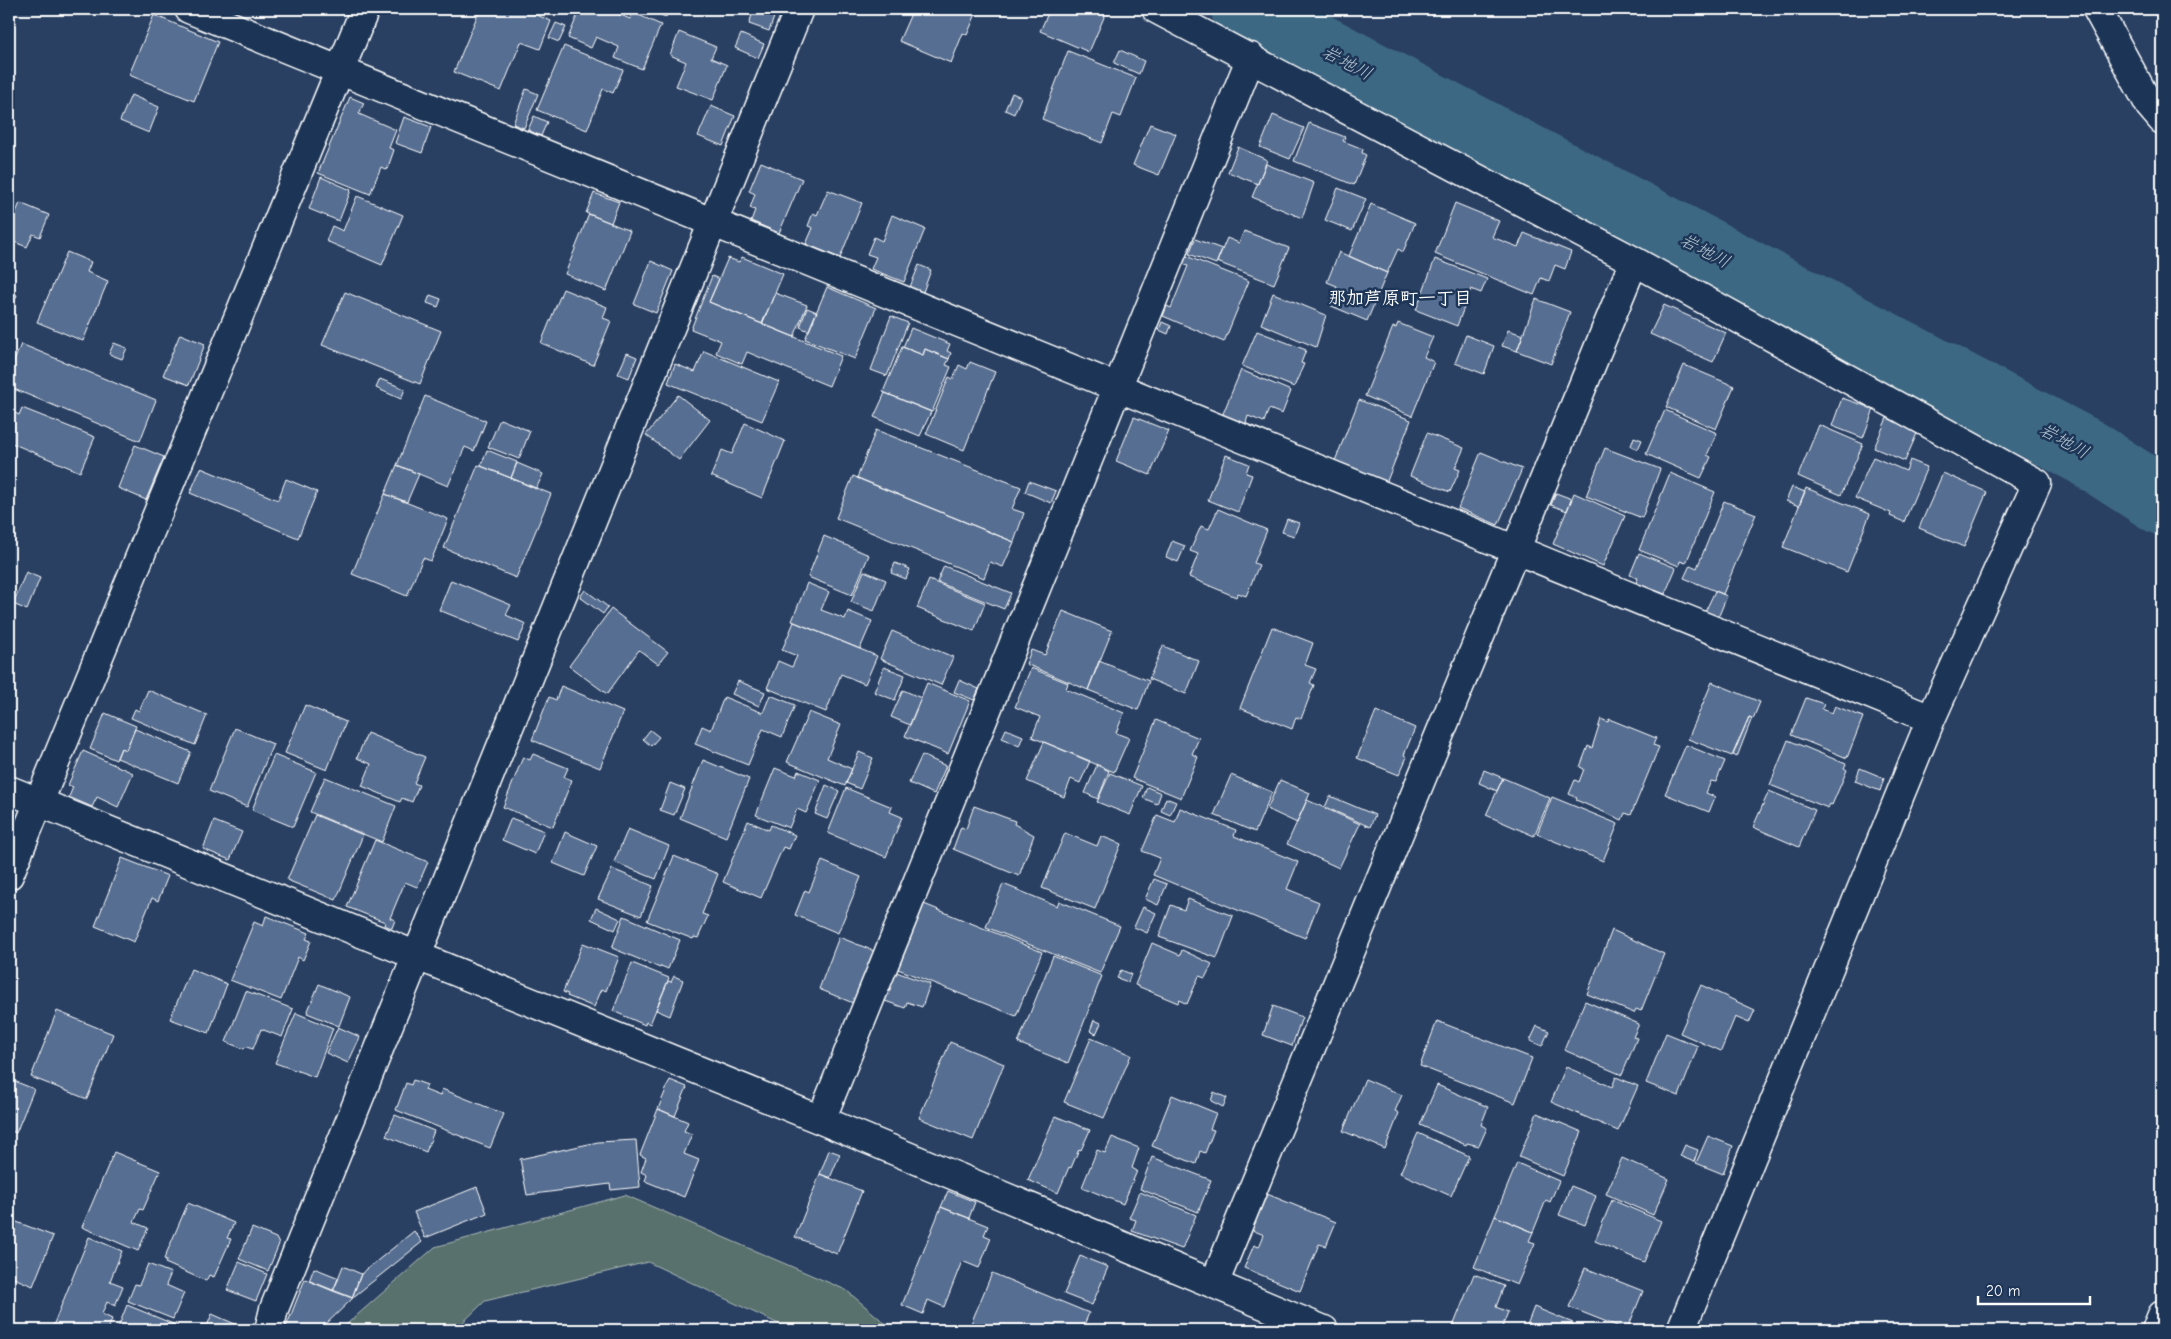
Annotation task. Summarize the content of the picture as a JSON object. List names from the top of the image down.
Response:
{
  "districts": ["那加芦原町一丁目"],
  "water": ["岩地川"],
  "scale_bar": "20 m"
}
